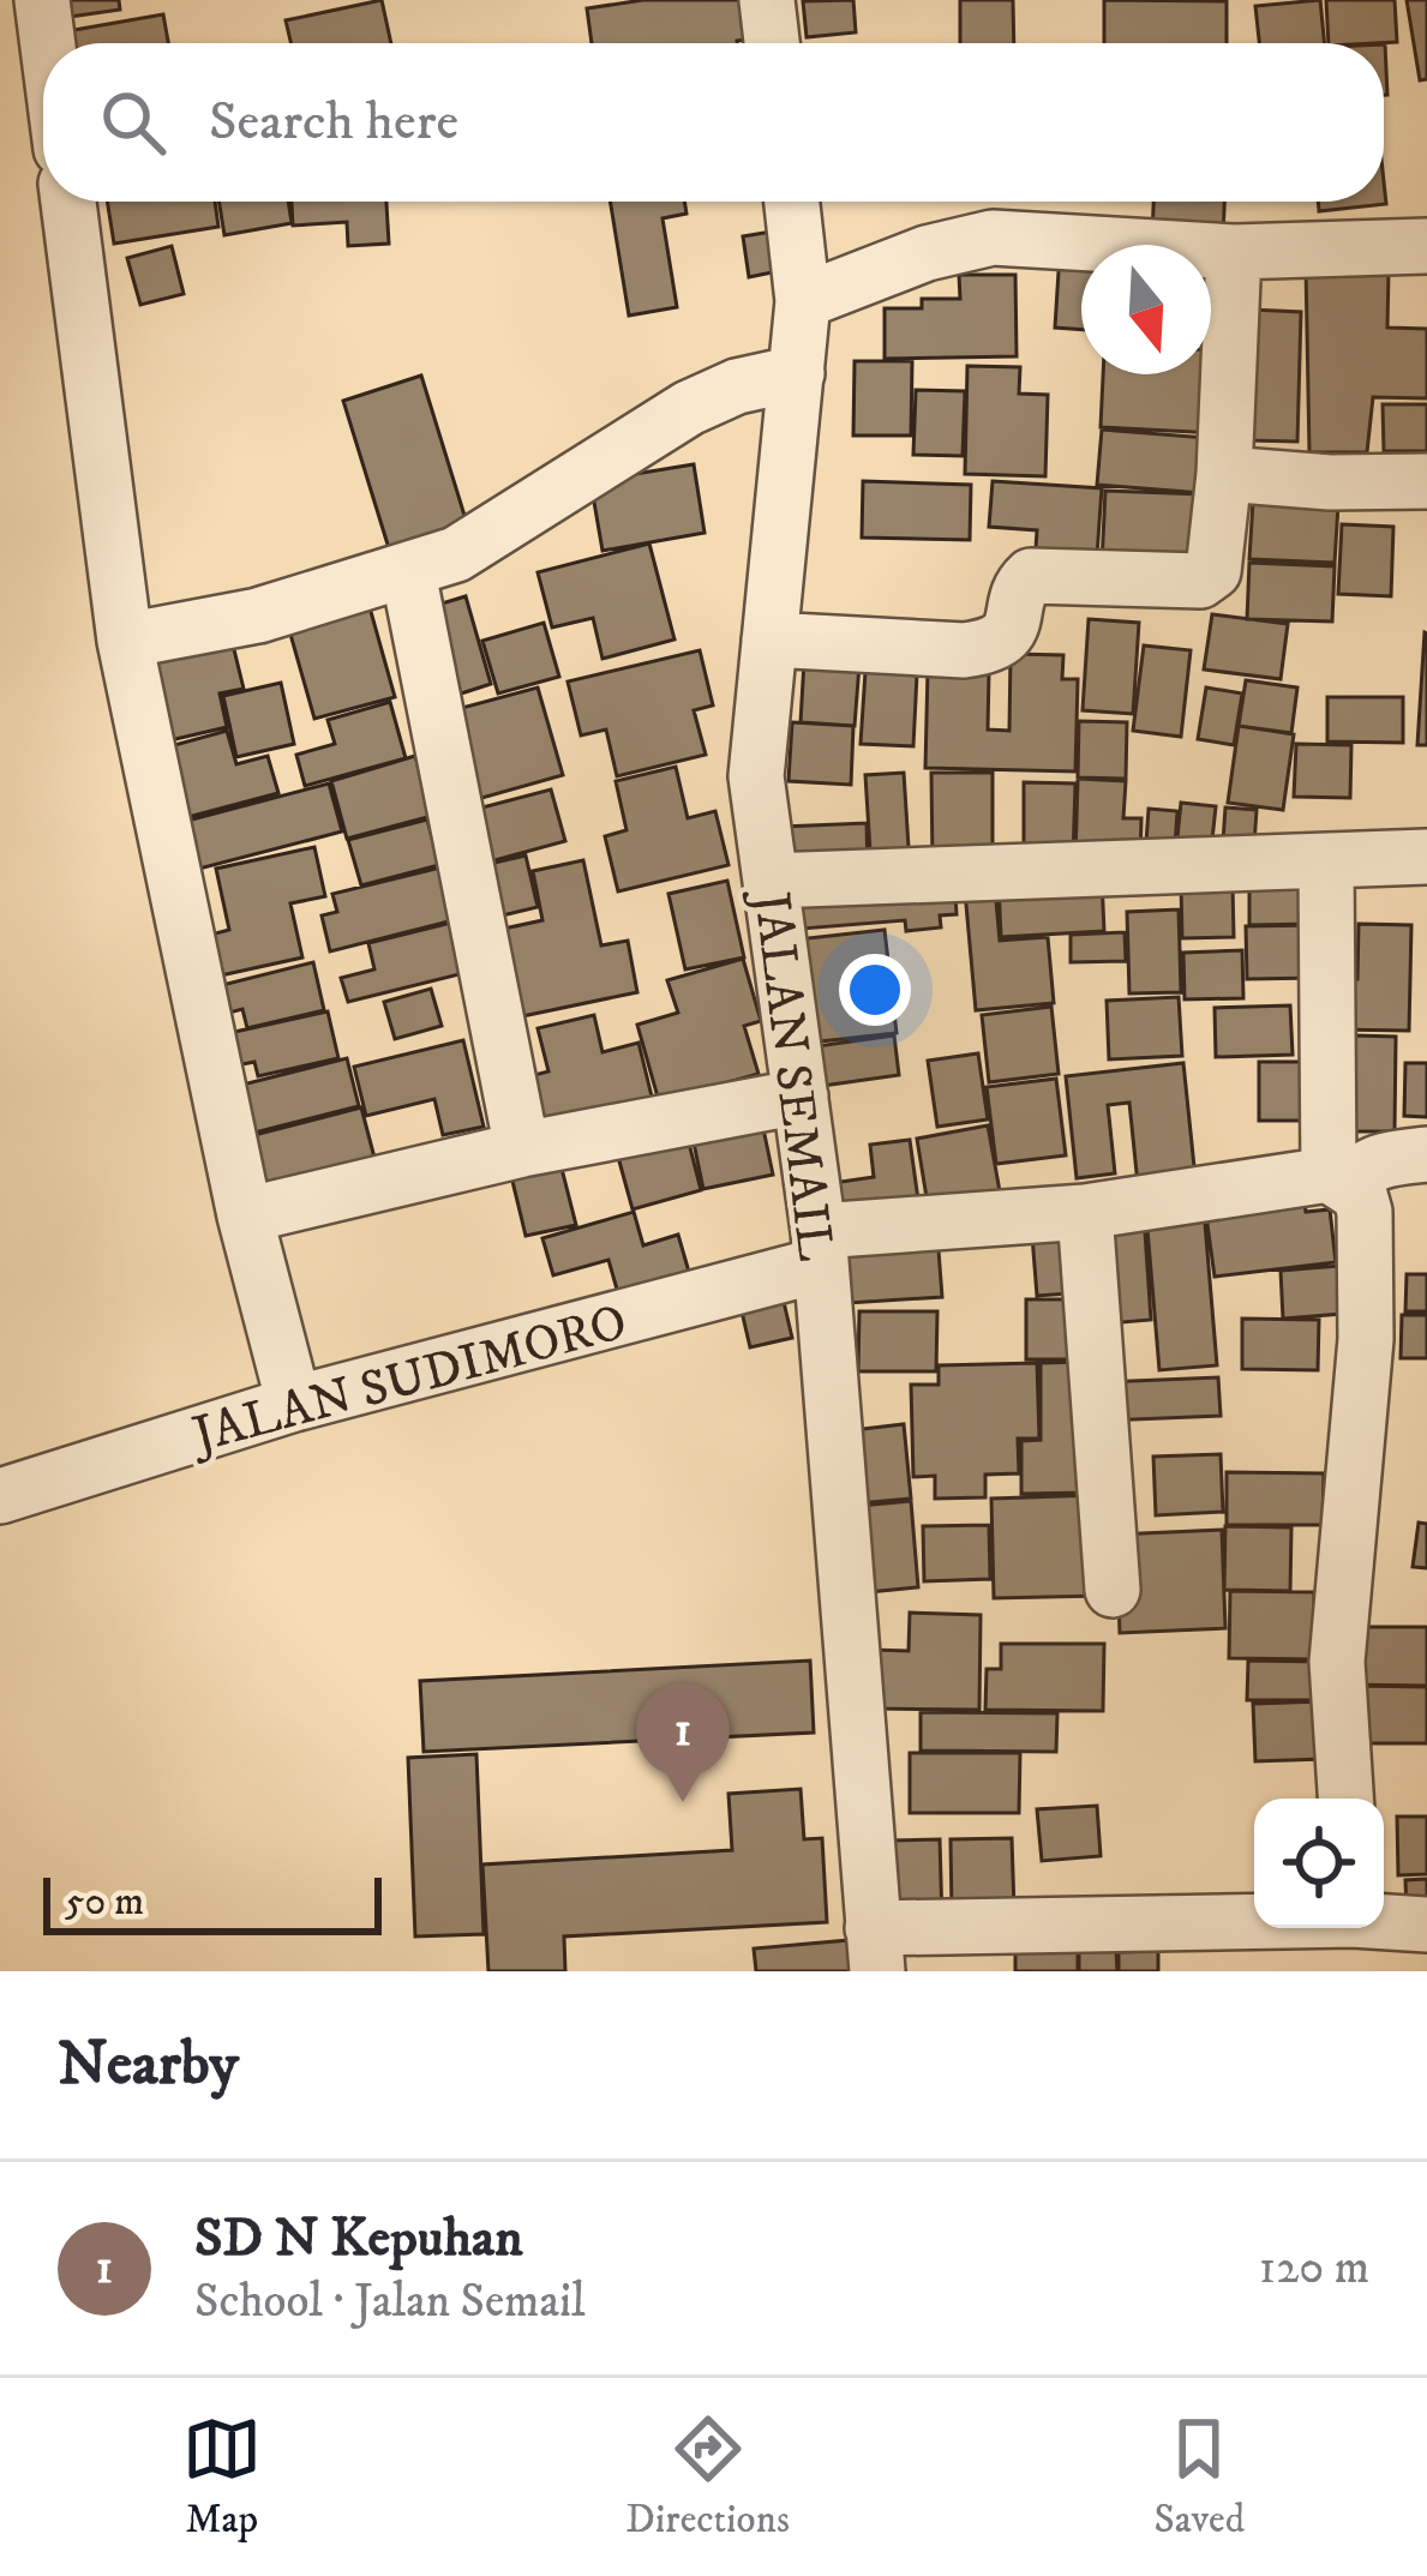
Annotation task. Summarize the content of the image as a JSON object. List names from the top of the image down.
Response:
{
  "streets": {
    "street": ["JALAN SEMAIL", "JALAN SUDIMORO"]
  },
  "crossings": [
    ["JALAN SEMAIL", "JALAN SUDIMORO"]
  ],
  "scale_bar": "50 m",
  "north": "bottom",
  "page": {
    "search": "Search here",
    "pins": "1",
    "scale": "50 m",
    "heading": "Nearby",
    "list": [
      {
        "mark": "1",
        "name": "SD N Kepuhan",
        "note": "School · Jalan Semail",
        "value": "120 m"
      }
    ],
    "nav": ["Map", "Directions", "Saved"]
  }
}
